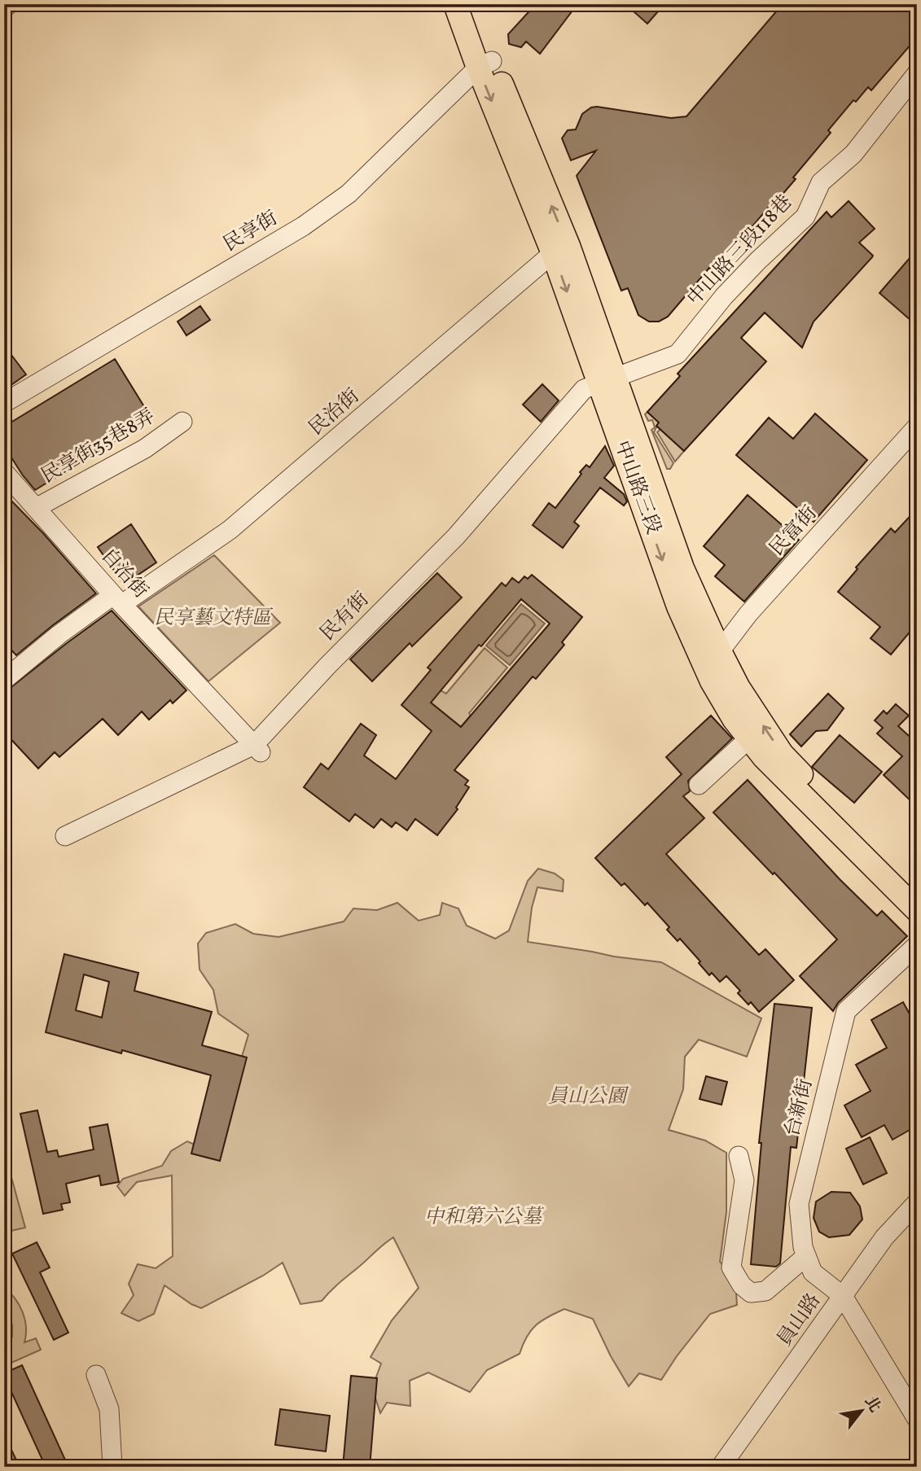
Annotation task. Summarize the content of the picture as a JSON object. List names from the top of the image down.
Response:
{
  "streets": {
    "main road": ["中山路三段"],
    "street": [
      "民享街",
      "中山路三段118巷",
      "民治街",
      "民享街35巷8弄",
      "民富街",
      "自治街",
      "民有街",
      "台新街",
      "員山路"
    ]
  },
  "crossings": [
    ["民享街", "中山路三段"],
    ["中山路三段118巷", "中山路三段"],
    ["中山路三段118巷", "民有街"],
    ["民治街", "中山路三段"],
    ["民治街", "自治街"],
    ["民享街35巷8弄", "自治街"],
    ["中山路三段", "民富街"],
    ["中山路三段", "民有街"],
    ["自治街", "民有街"],
    ["台新街", "員山路"]
  ],
  "parks": ["民享藝文特區", "員山公園", "中和第六公墓"],
  "north": "top right"
}
